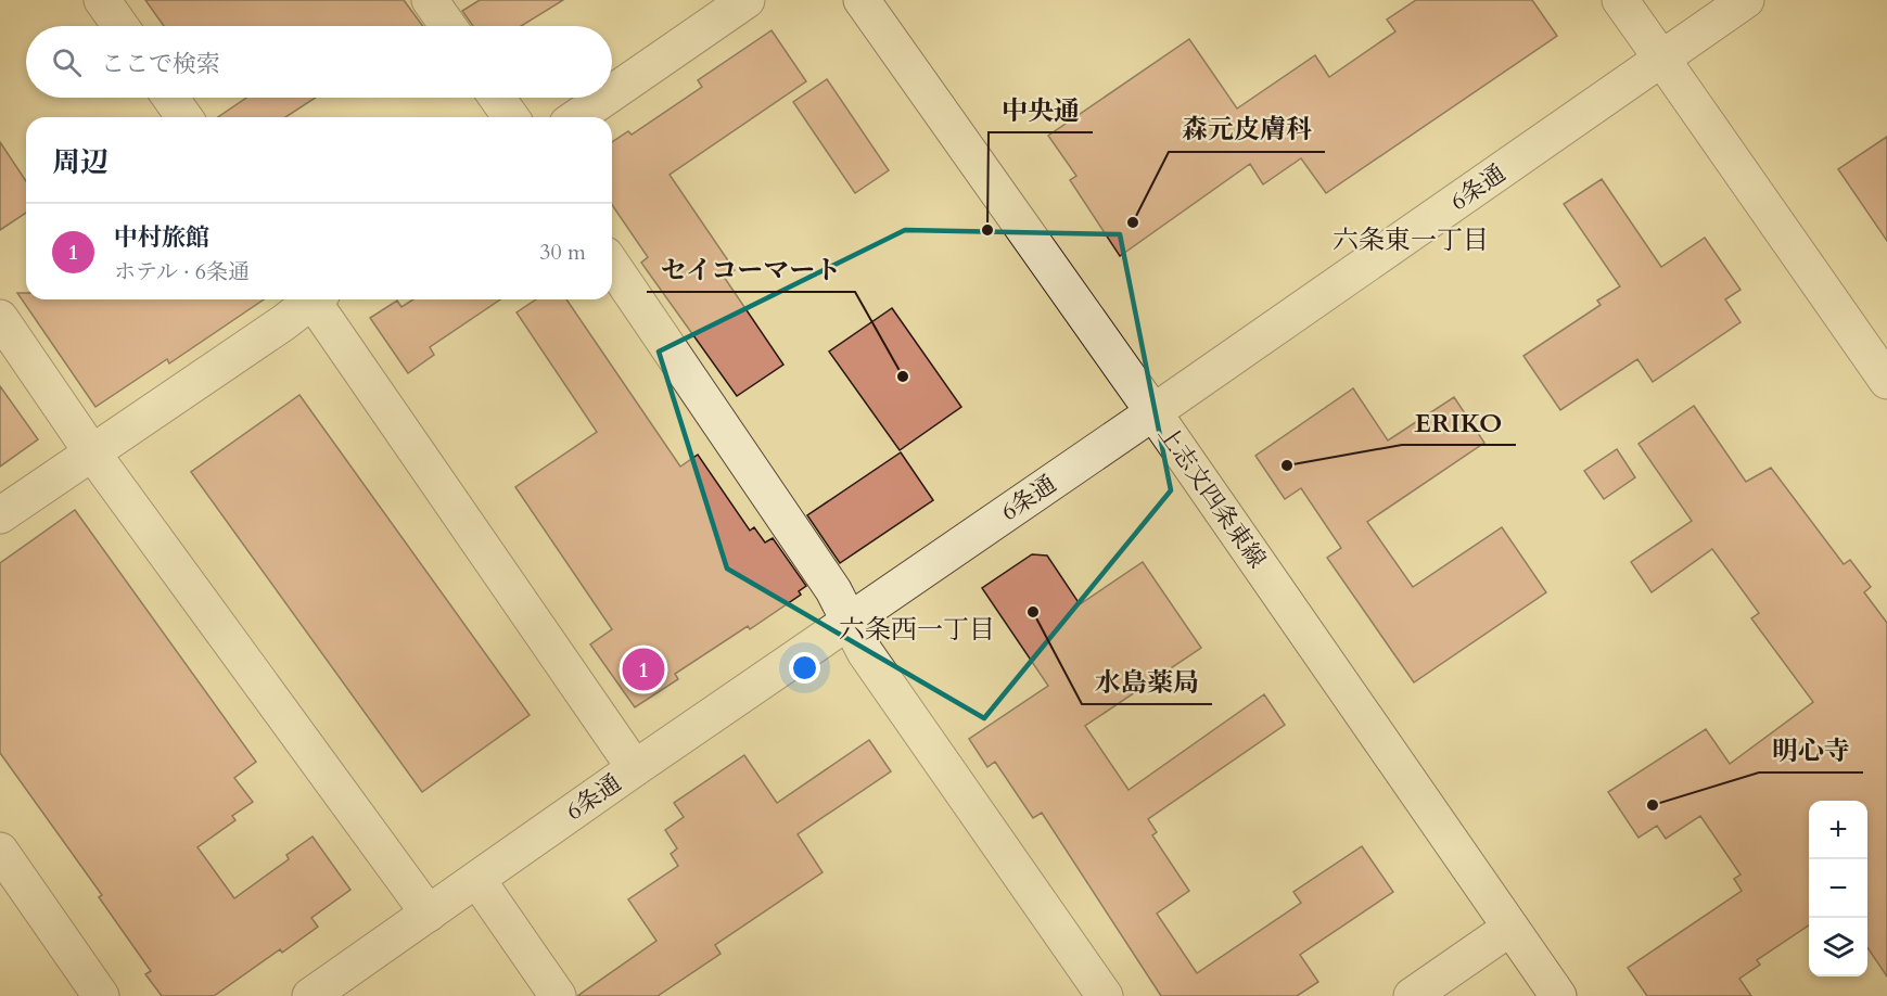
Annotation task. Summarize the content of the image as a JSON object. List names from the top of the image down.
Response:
{
  "streets": {
    "street": ["6条通", "上志文四条東線"]
  },
  "crossings": [
    ["6条通", "上志文四条東線"]
  ],
  "districts": ["六条東一丁目", "六条西一丁目"],
  "places": [
    "森元皮膚科",
    "中央通",
    "セイコーマート",
    "ERIKO",
    "水島薬局",
    "明心寺"
  ],
  "page": {
    "search": "ここで検索",
    "heading": "周辺",
    "list": [
      {
        "mark": "1",
        "name": "中村旅館",
        "note": "ホテル · 6条通",
        "value": "30 m"
      }
    ],
    "pins": "1",
    "map_buttons": ["+", "−"]
  }
}
